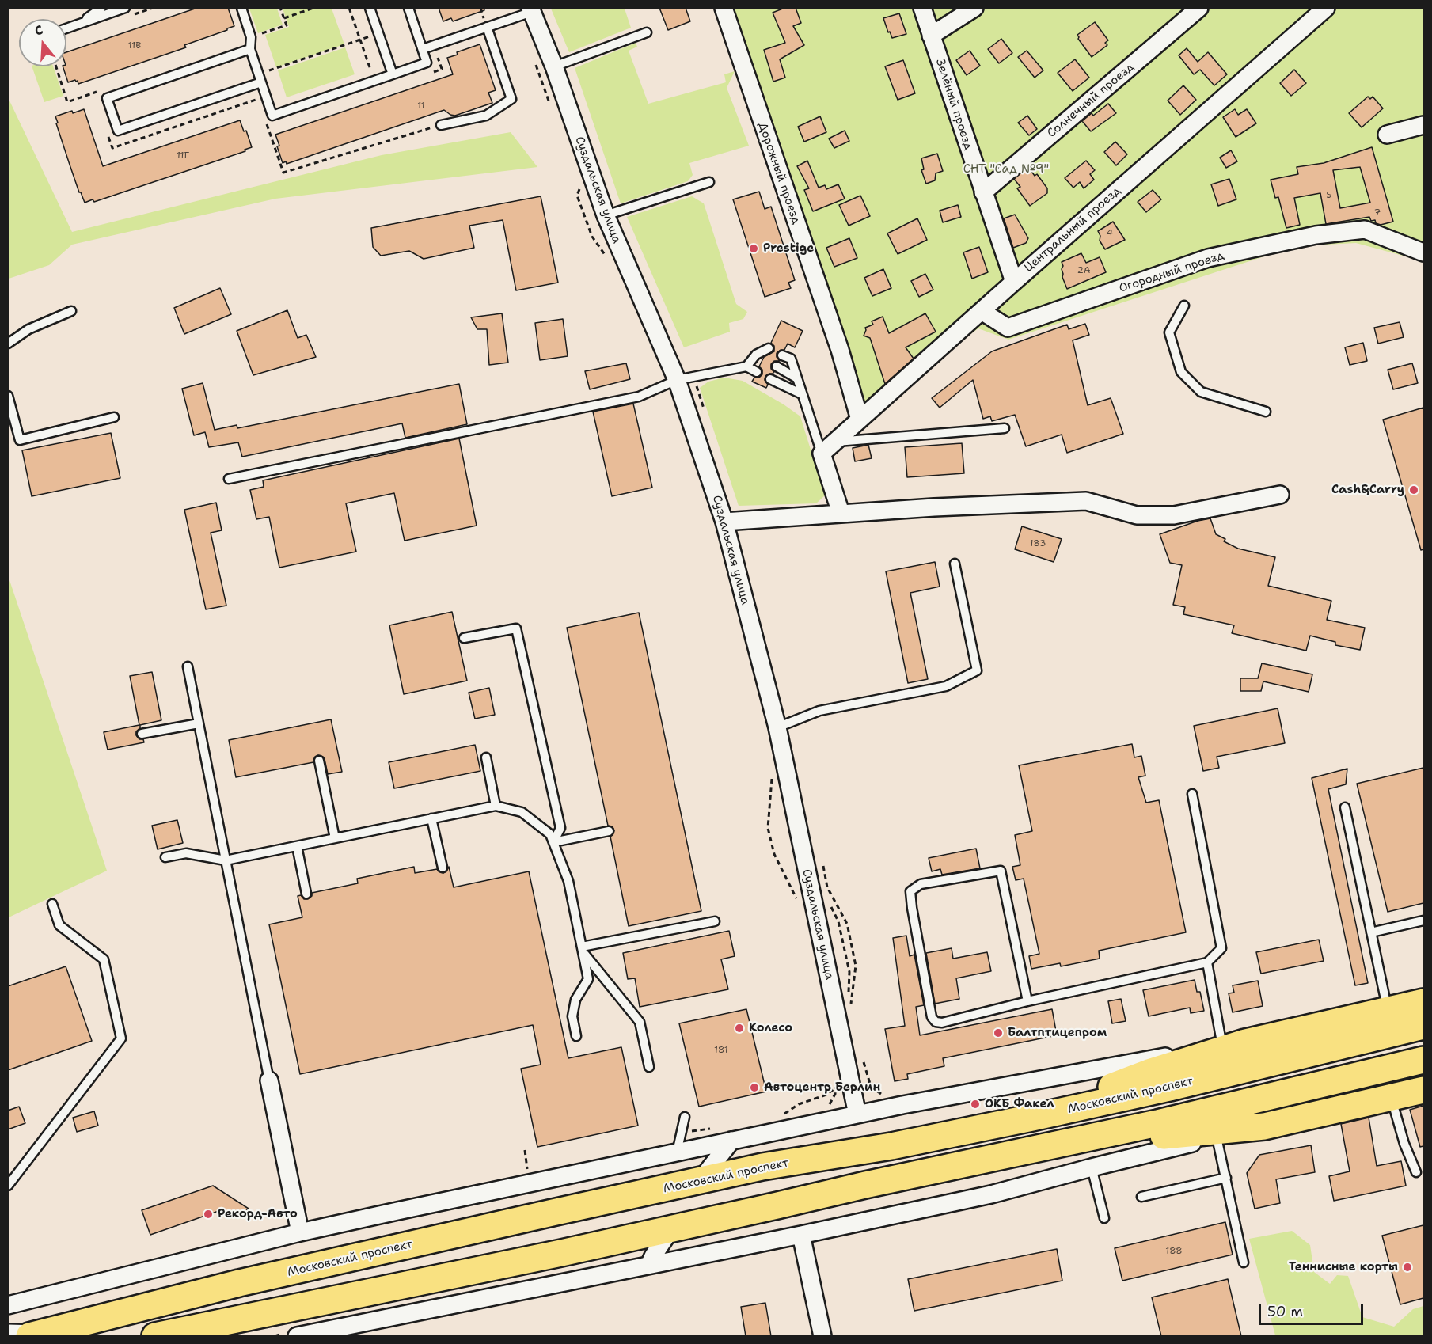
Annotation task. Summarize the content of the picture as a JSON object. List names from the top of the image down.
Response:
{
  "streets": {
    "main road": ["Московский проспект"],
    "street": [
      "Солнечный проезд",
      "Зелёный проезд",
      "Дорожный проезд",
      "Суздальская улица",
      "Центральный проезд",
      "Огородный проезд"
    ]
  },
  "crossings": [
    ["Солнечный проезд", "Зелёный проезд"],
    ["Зелёный проезд", "Центральный проезд"],
    ["Дорожный проезд", "Центральный проезд"],
    ["Центральный проезд", "Огородный проезд"]
  ],
  "parks": ["СНТ \"Сад №9\""],
  "places": [
    "Prestige",
    "Cash&Carry",
    "Колесо",
    "Балтптицепром",
    "Автоцентр Берлин",
    "ОКБ Факел",
    "Рекорд-Авто",
    "Теннисные корты"
  ],
  "house_numbers": [
    "11В",
    "11",
    "11Г",
    "5",
    "7",
    "4",
    "2А",
    "183",
    "181",
    "188"
  ],
  "scale_bar": "50 m",
  "north": "top"
}
